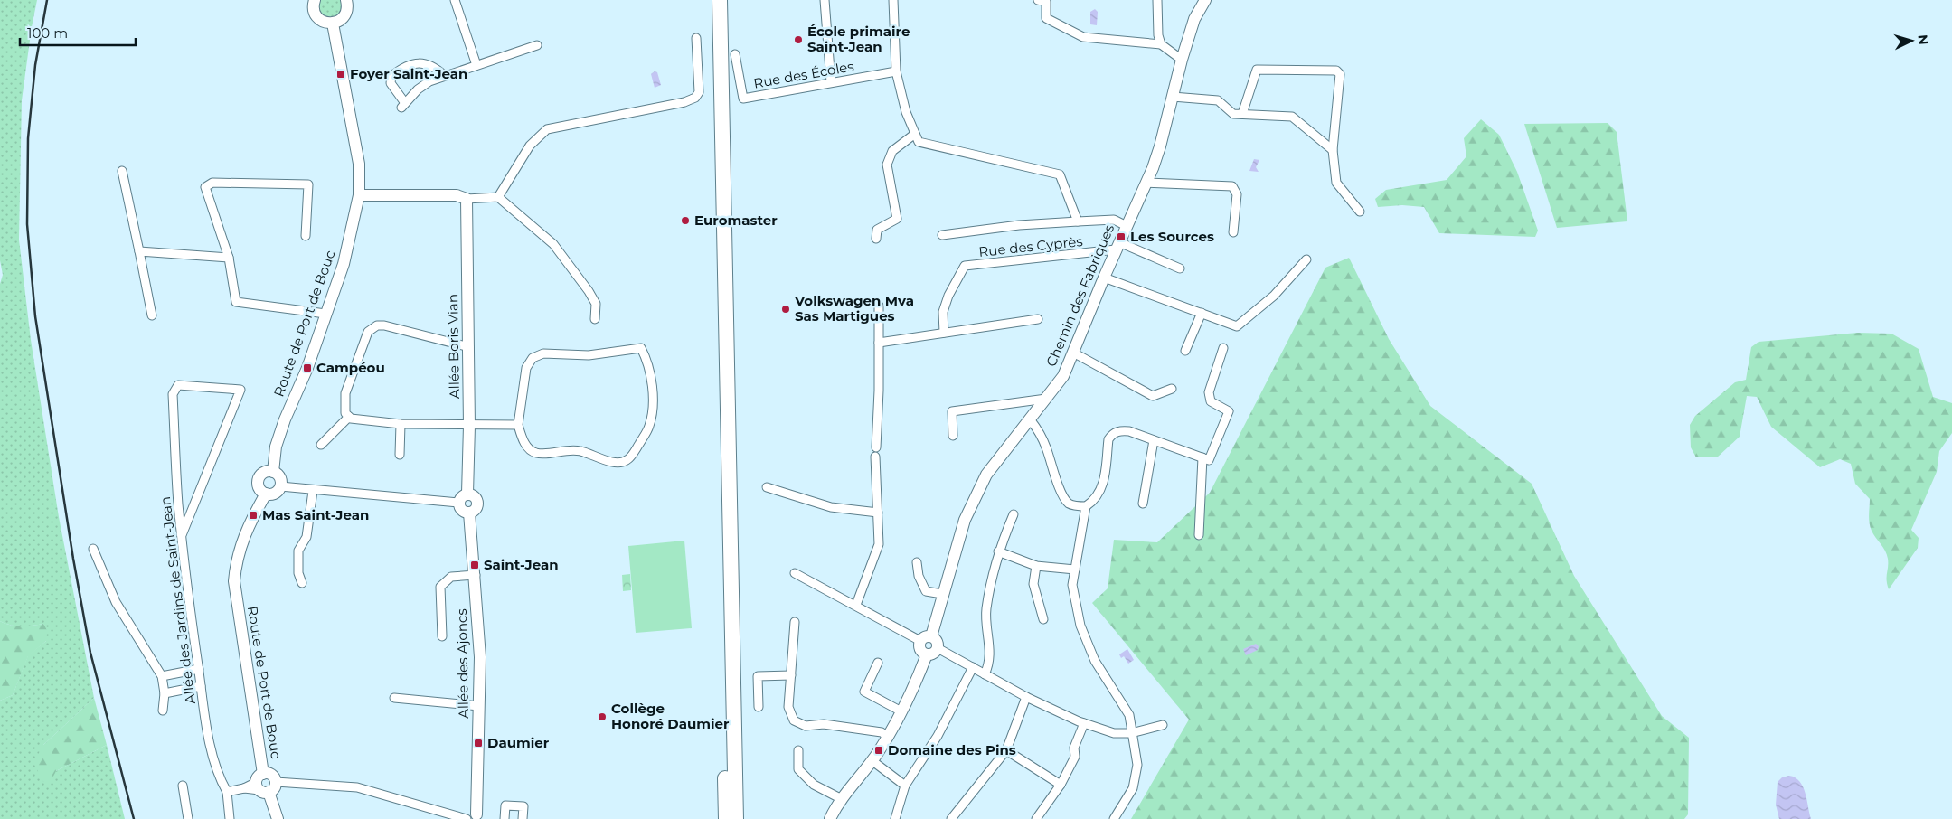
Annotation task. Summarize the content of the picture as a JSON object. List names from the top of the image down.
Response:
{
  "streets": {
    "street": [
      "Rue des Écoles",
      "Rue des Cyprès",
      "Chemin des Fabriques",
      "Route de Port de Bouc",
      "Allée Boris Vian",
      "Allée des Jardins de Saint-Jean",
      "Allée des Ajoncs"
    ]
  },
  "crossings": [
    ["Rue des Cyprès", "Chemin des Fabriques"],
    ["Allée Boris Vian", "Allée des Ajoncs"]
  ],
  "places": {
    "other": [
      "École primaire Saint-Jean",
      "Euromaster",
      "Volkswagen Mva Sas Martigues",
      "Collège Honoré Daumier"
    ],
    "transit": [
      "Foyer Saint-Jean",
      "Les Sources",
      "Campéou",
      "Mas Saint-Jean",
      "Saint-Jean",
      "Daumier",
      "Domaine des Pins"
    ]
  },
  "scale_bar": "100 m",
  "north": "right"
}
